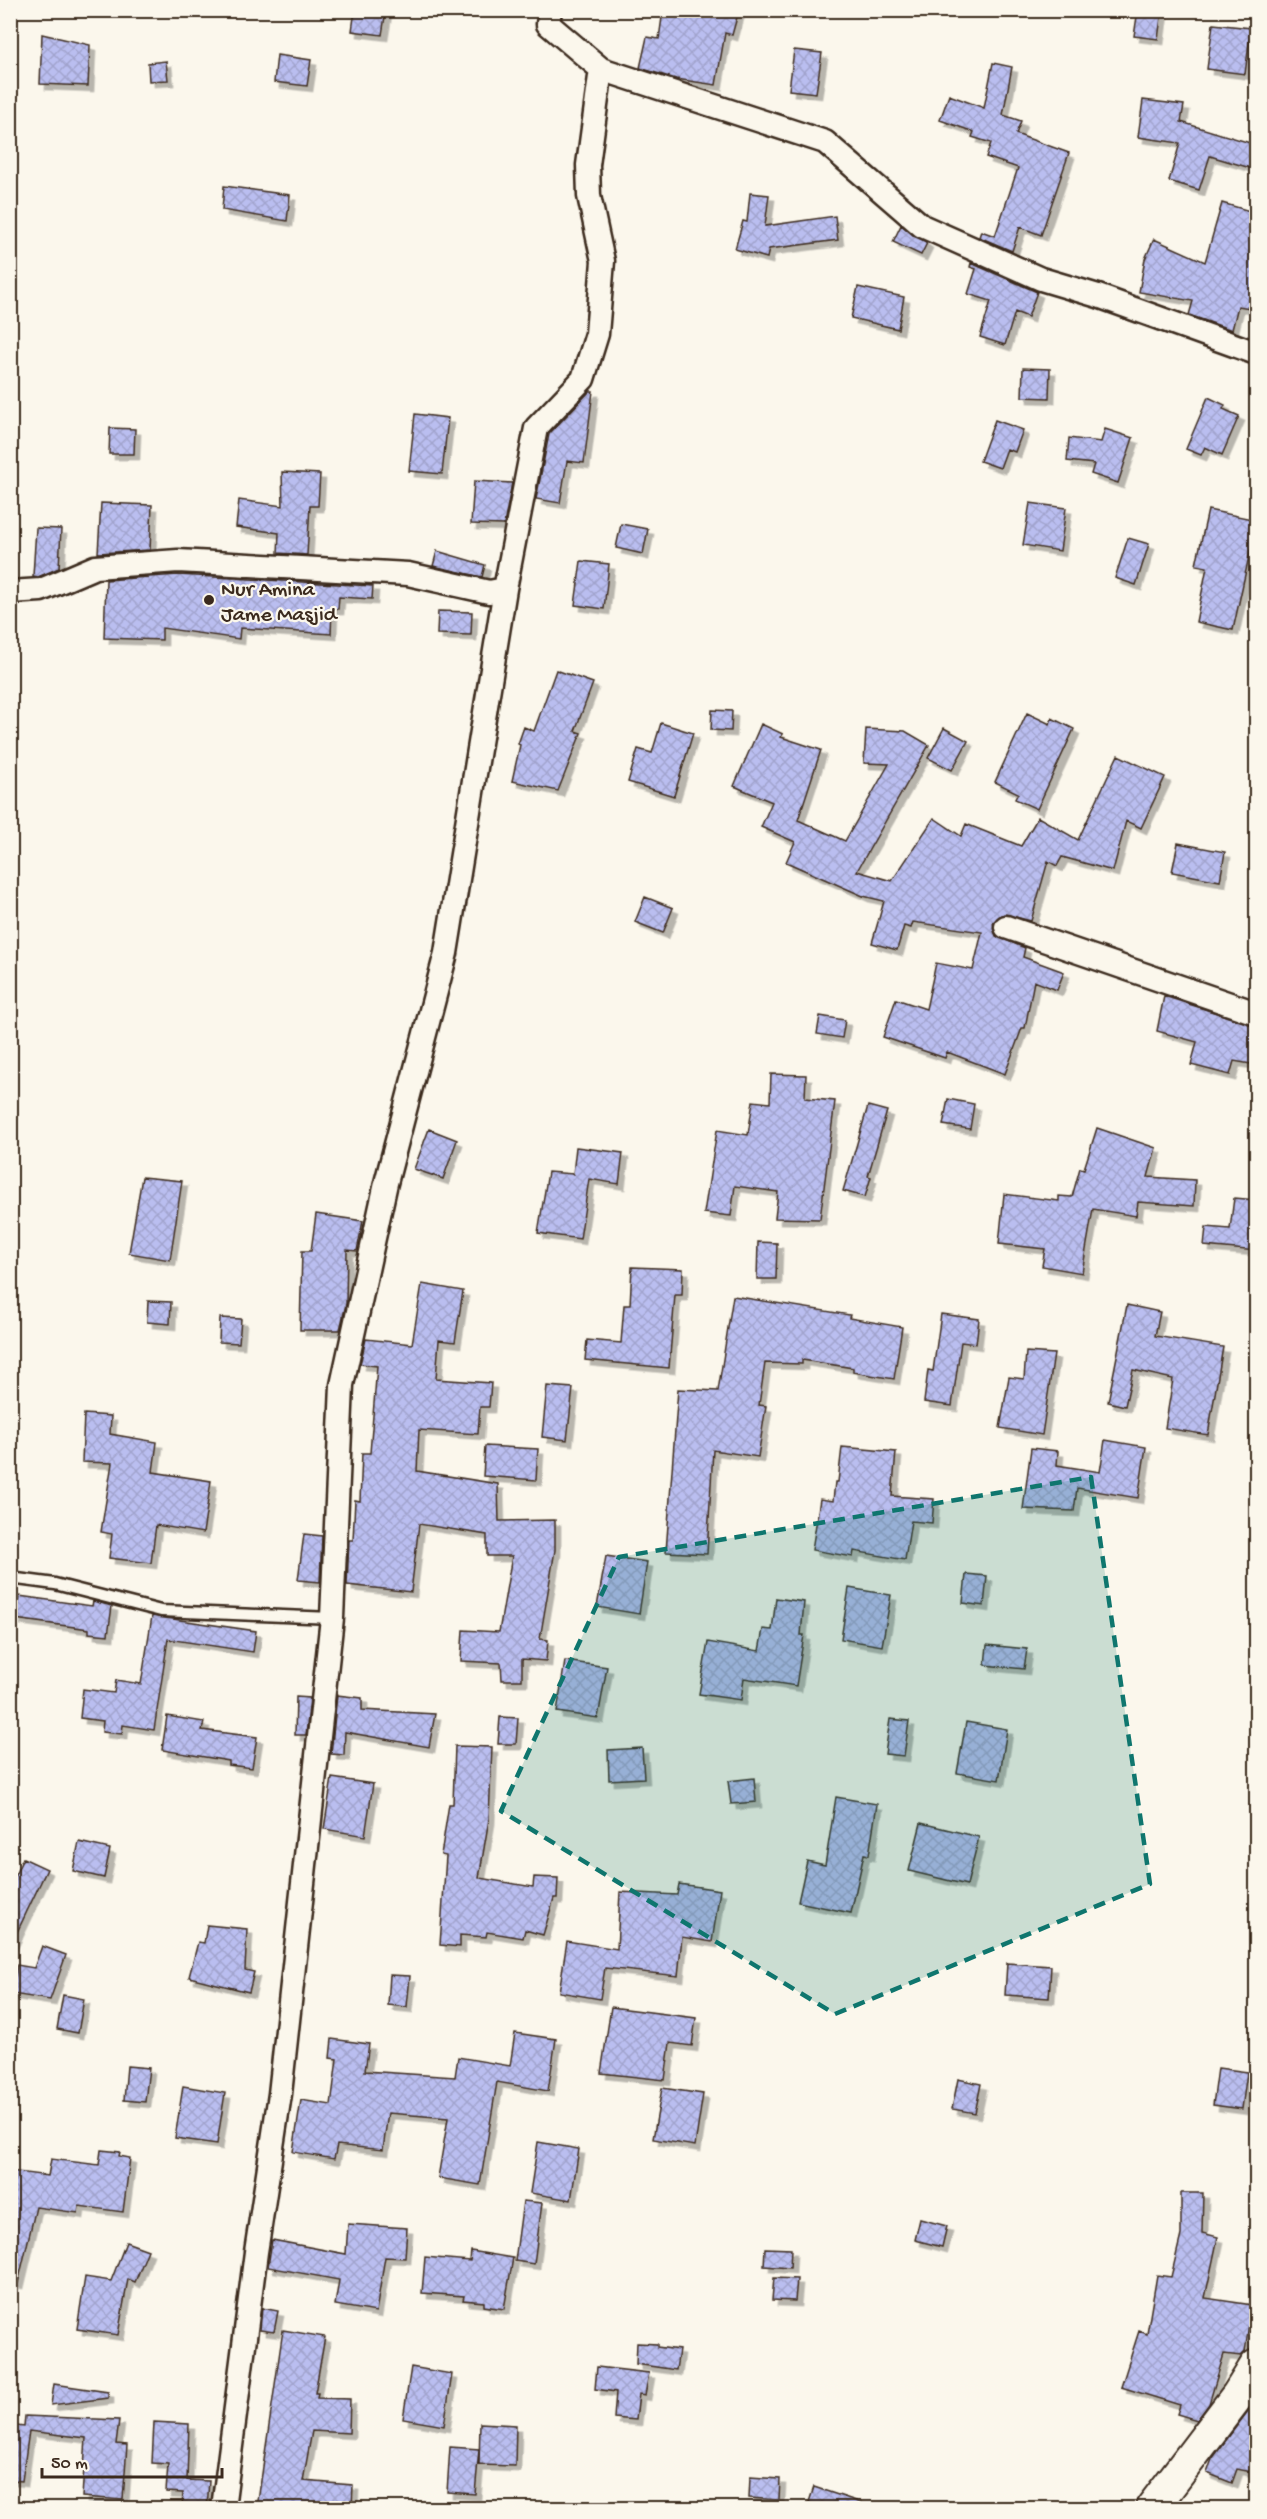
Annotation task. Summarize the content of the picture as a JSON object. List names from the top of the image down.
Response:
{
  "places": ["Nur Amina Jame Masjid"],
  "scale_bar": "50 m"
}
